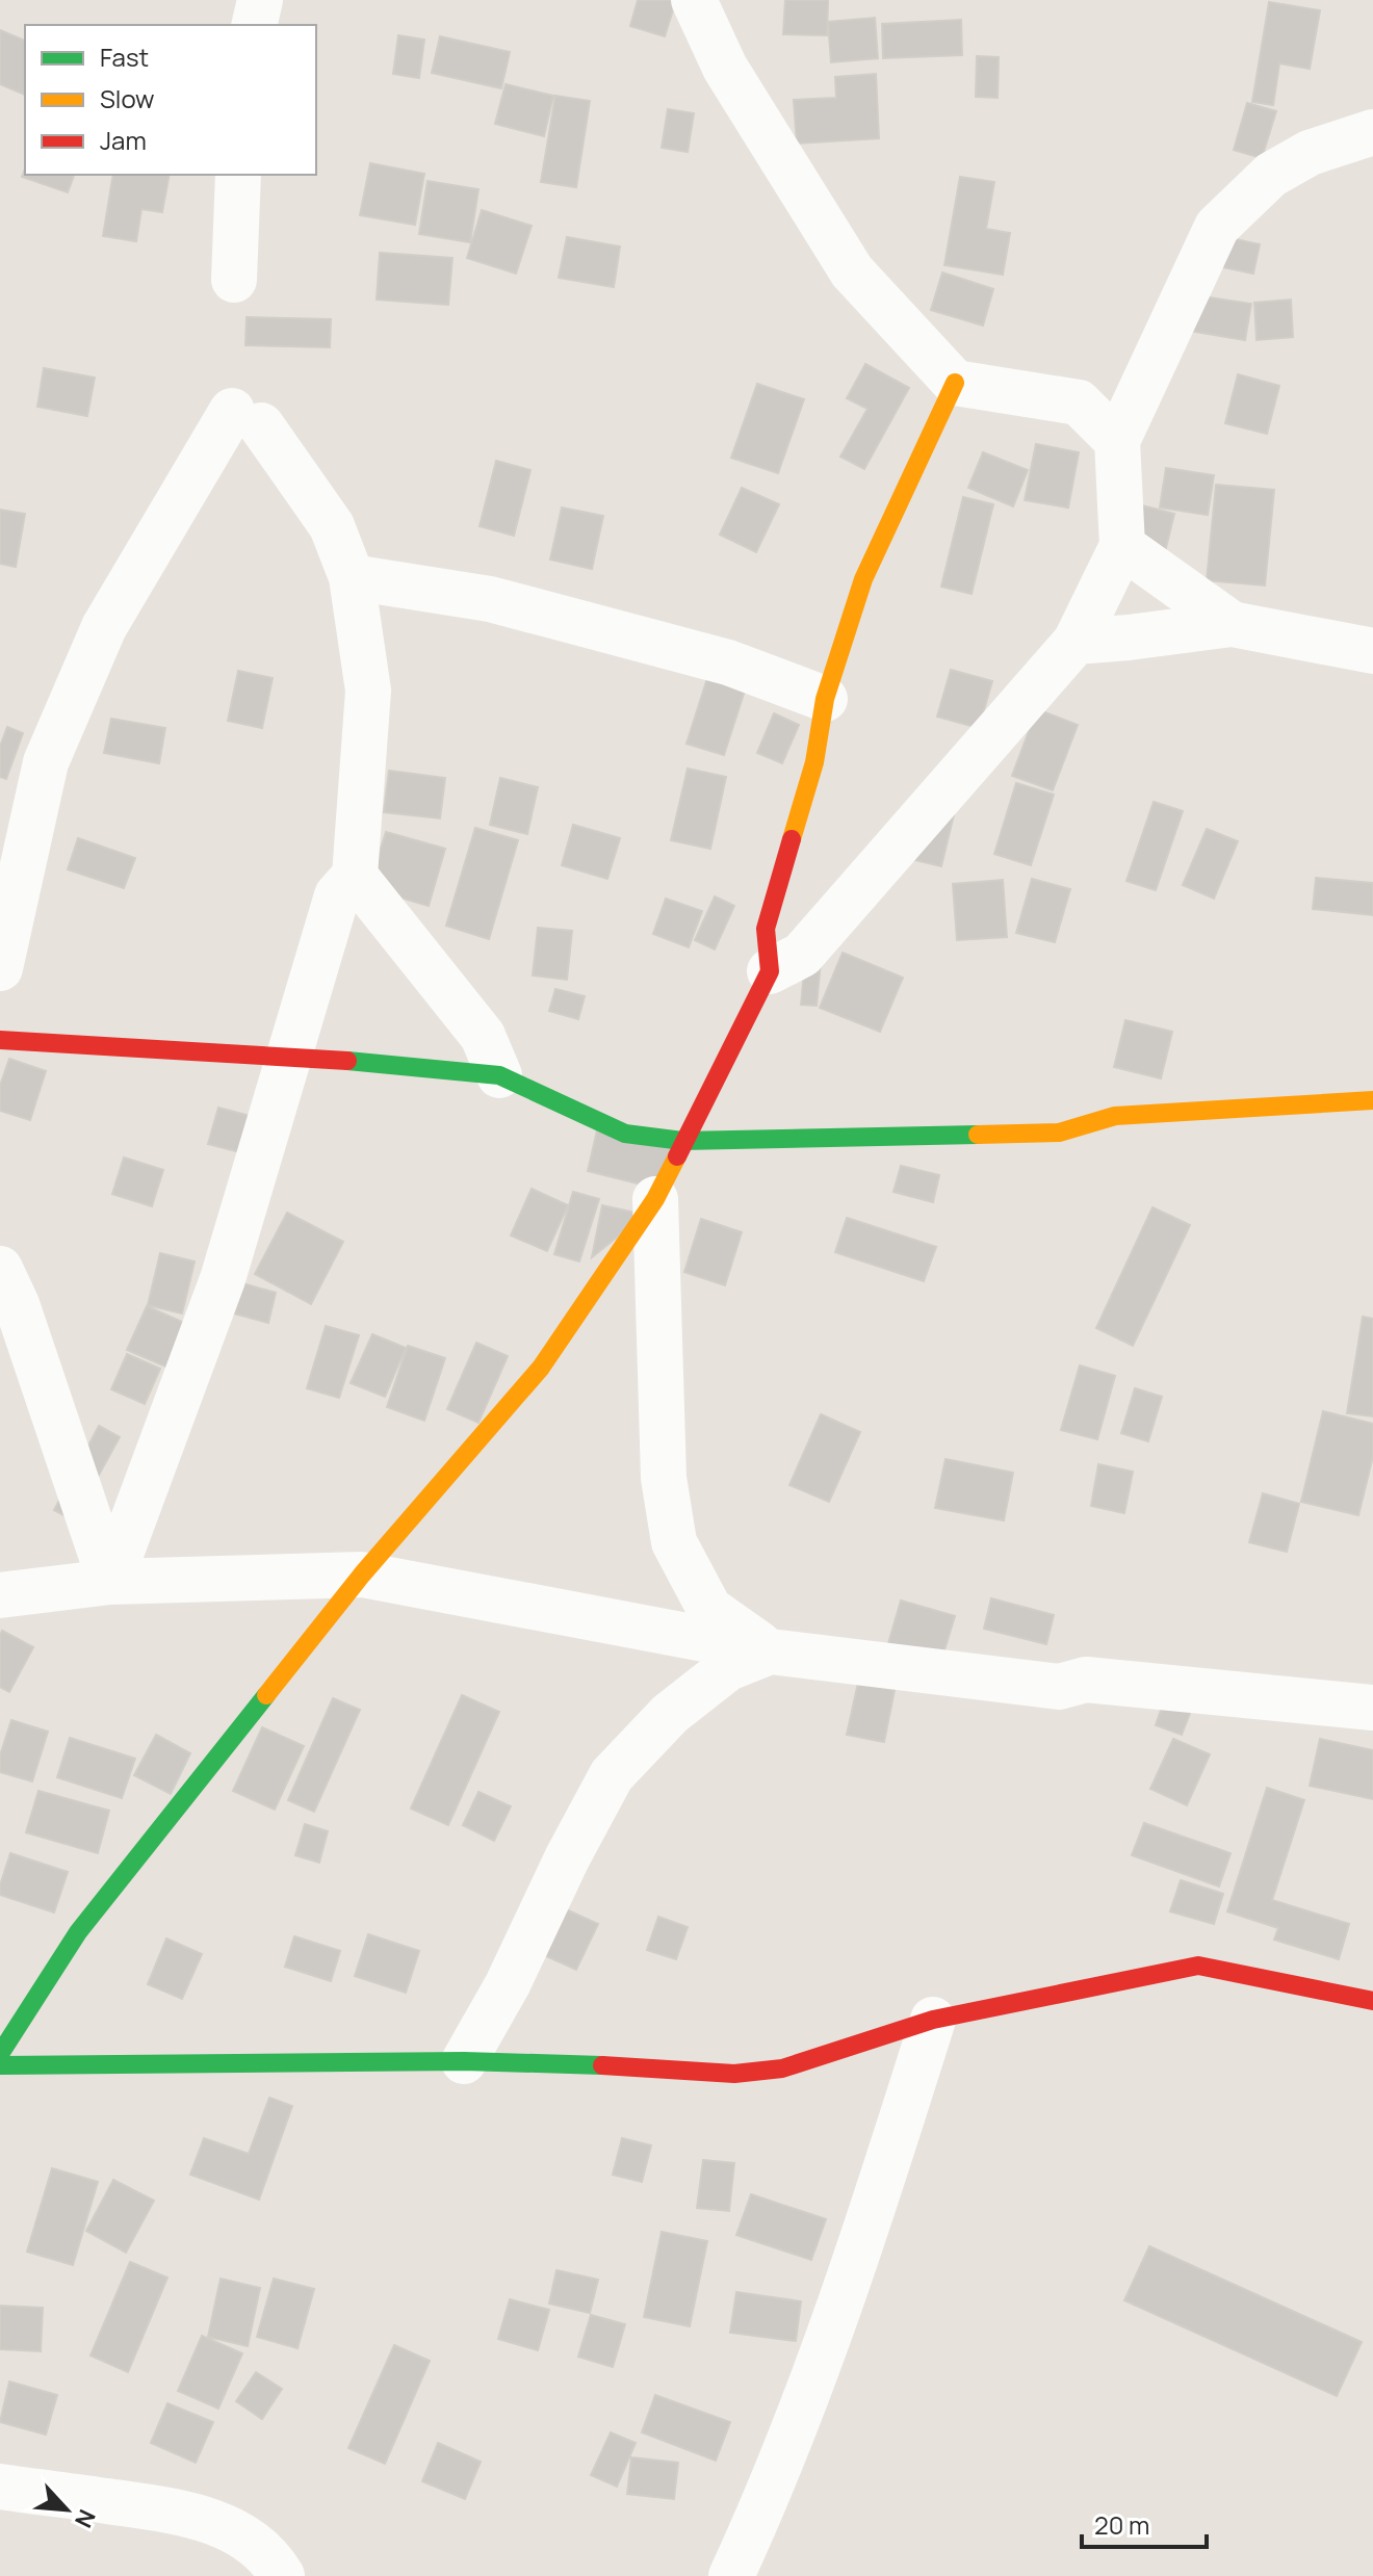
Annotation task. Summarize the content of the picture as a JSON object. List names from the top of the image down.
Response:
{
  "legend": ["Fast", "Slow", "Jam"],
  "scale_bar": "20 m",
  "north": "bottom right"
}
